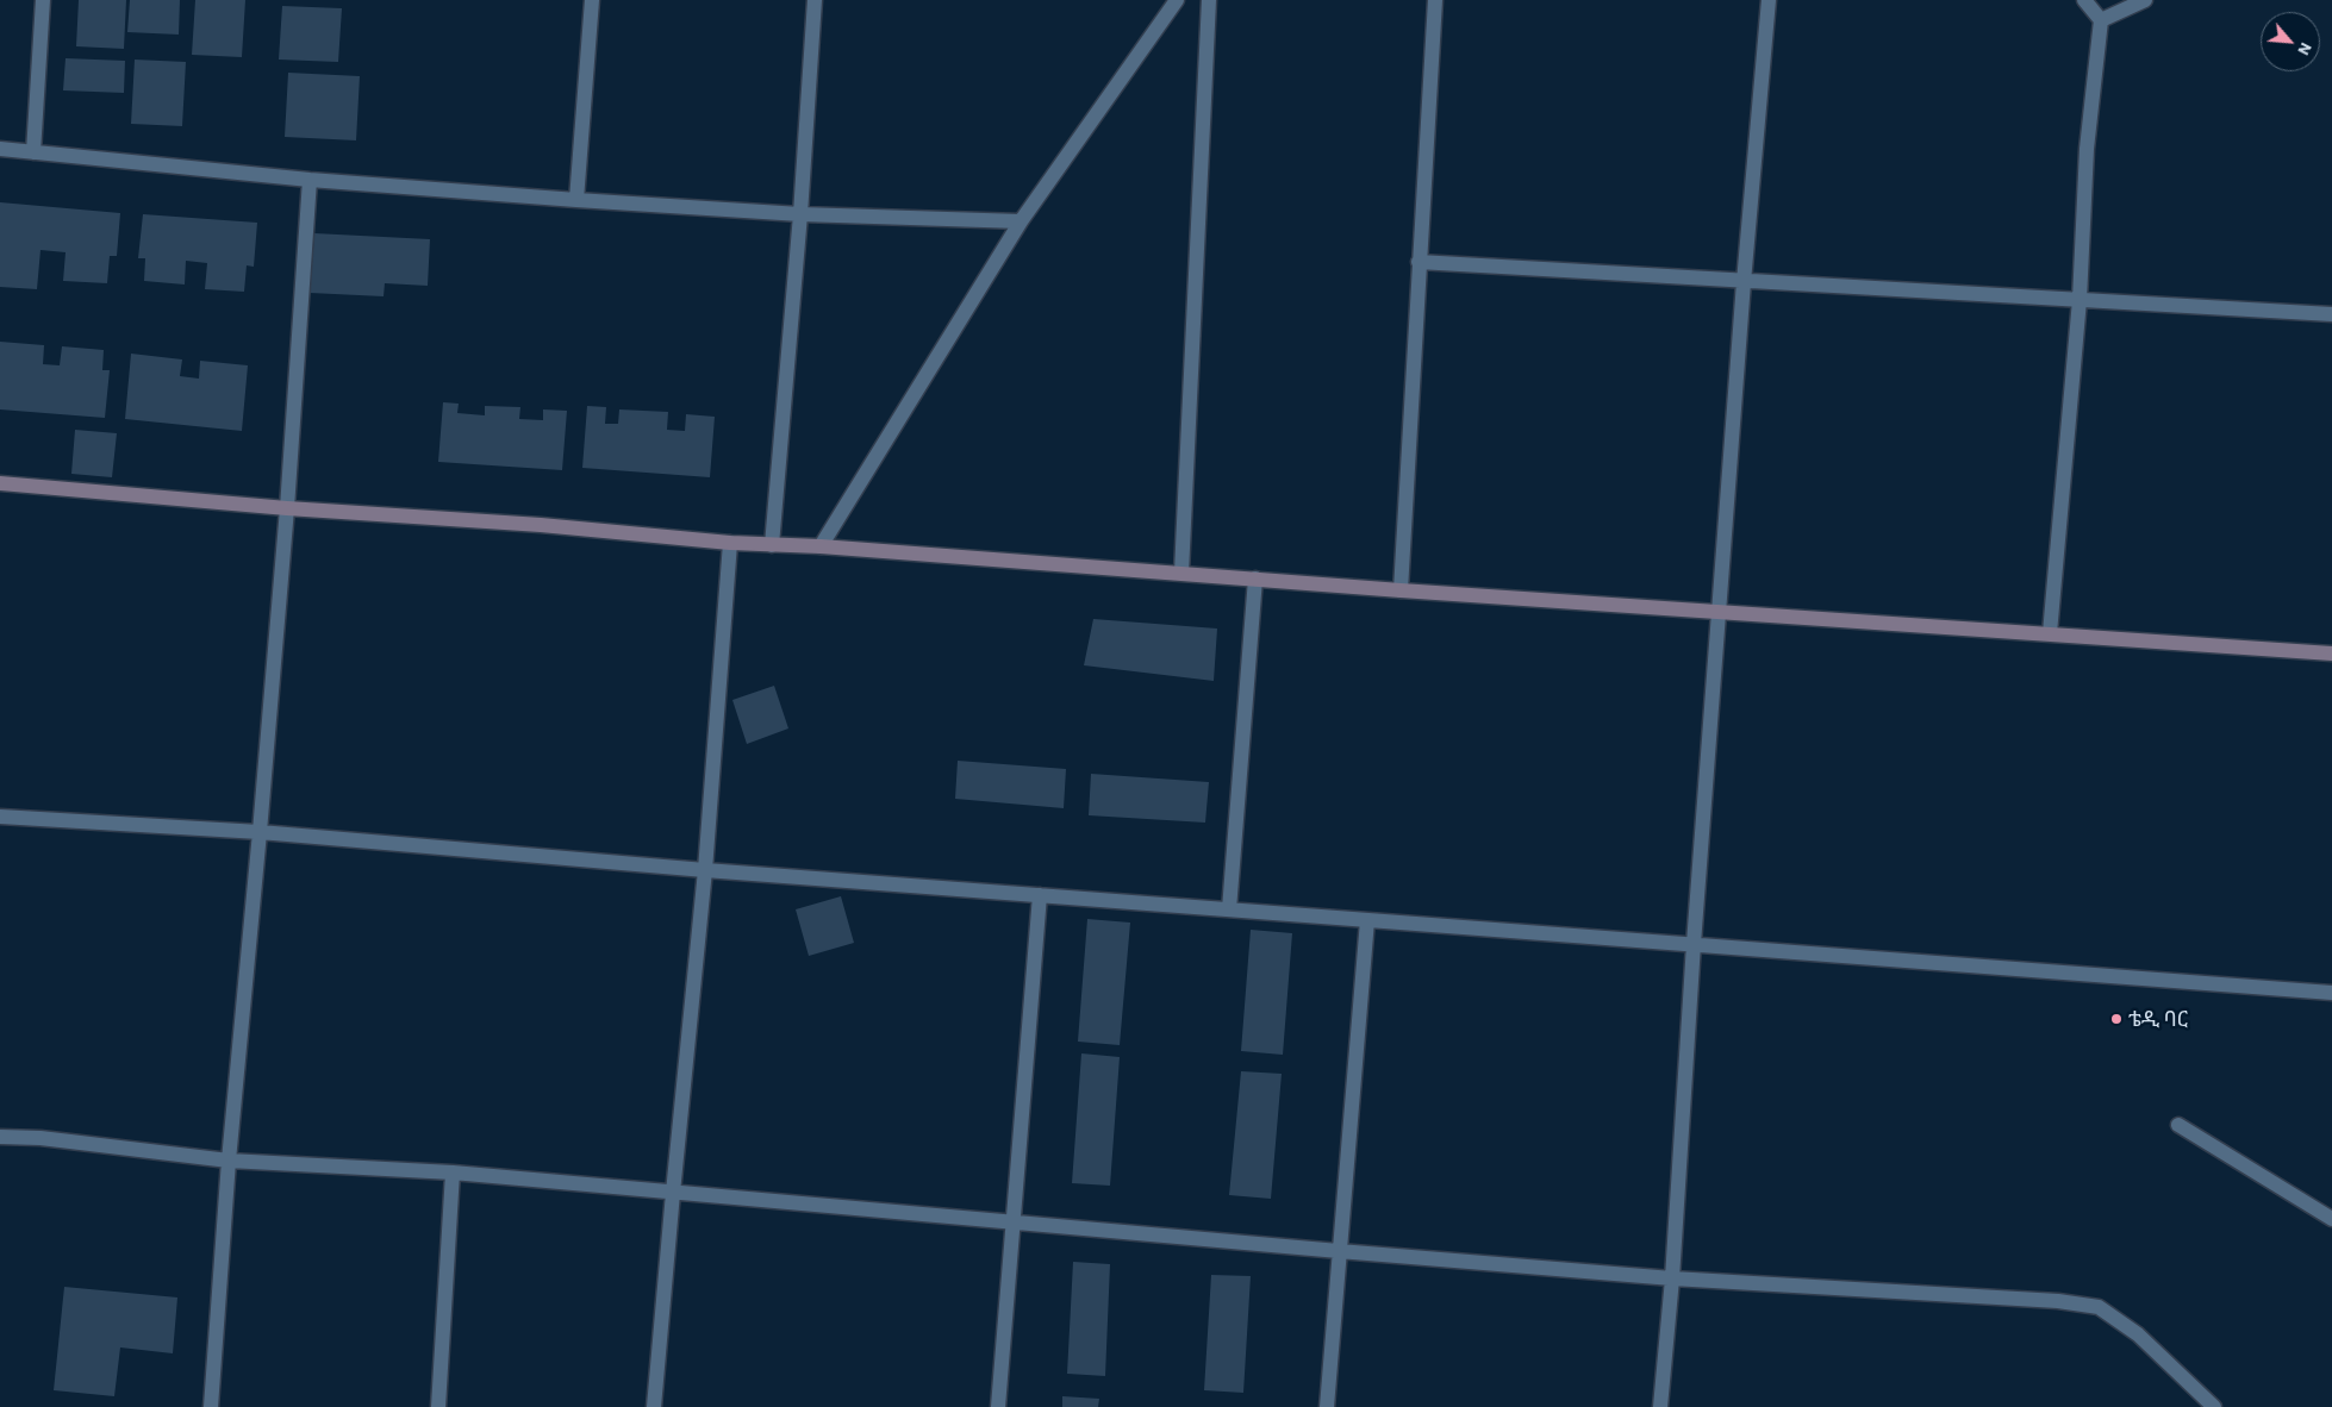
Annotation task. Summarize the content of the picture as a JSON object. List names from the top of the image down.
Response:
{
  "places": ["ቴዲ ባር"],
  "north": "bottom right"
}
